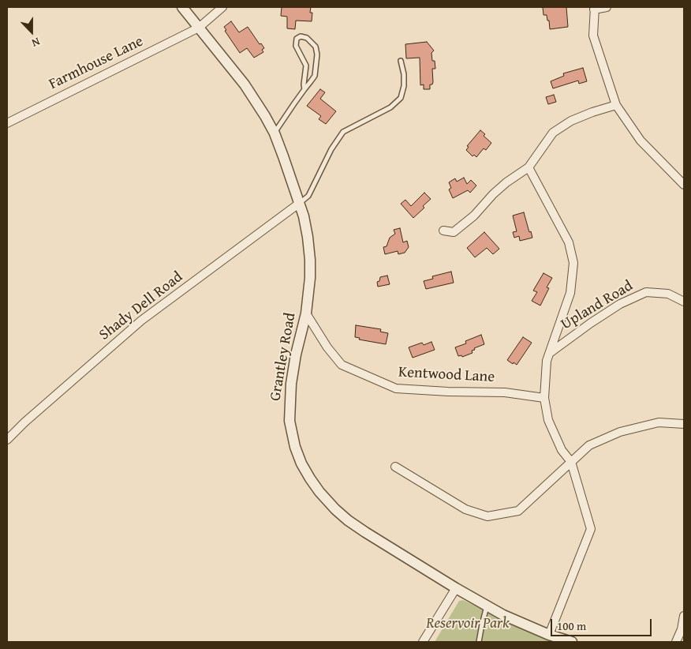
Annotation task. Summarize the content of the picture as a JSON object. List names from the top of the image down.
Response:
{
  "streets": {
    "street": [
      "Farmhouse Lane",
      "Upland Road",
      "Shady Dell Road",
      "Grantley Road",
      "Kentwood Lane"
    ]
  },
  "crossings": [
    ["Farmhouse Lane", "Grantley Road"],
    ["Shady Dell Road", "Grantley Road"],
    ["Grantley Road", "Kentwood Lane"]
  ],
  "parks": ["Reservoir Park"],
  "scale_bar": "100 m",
  "north": "bottom"
}
